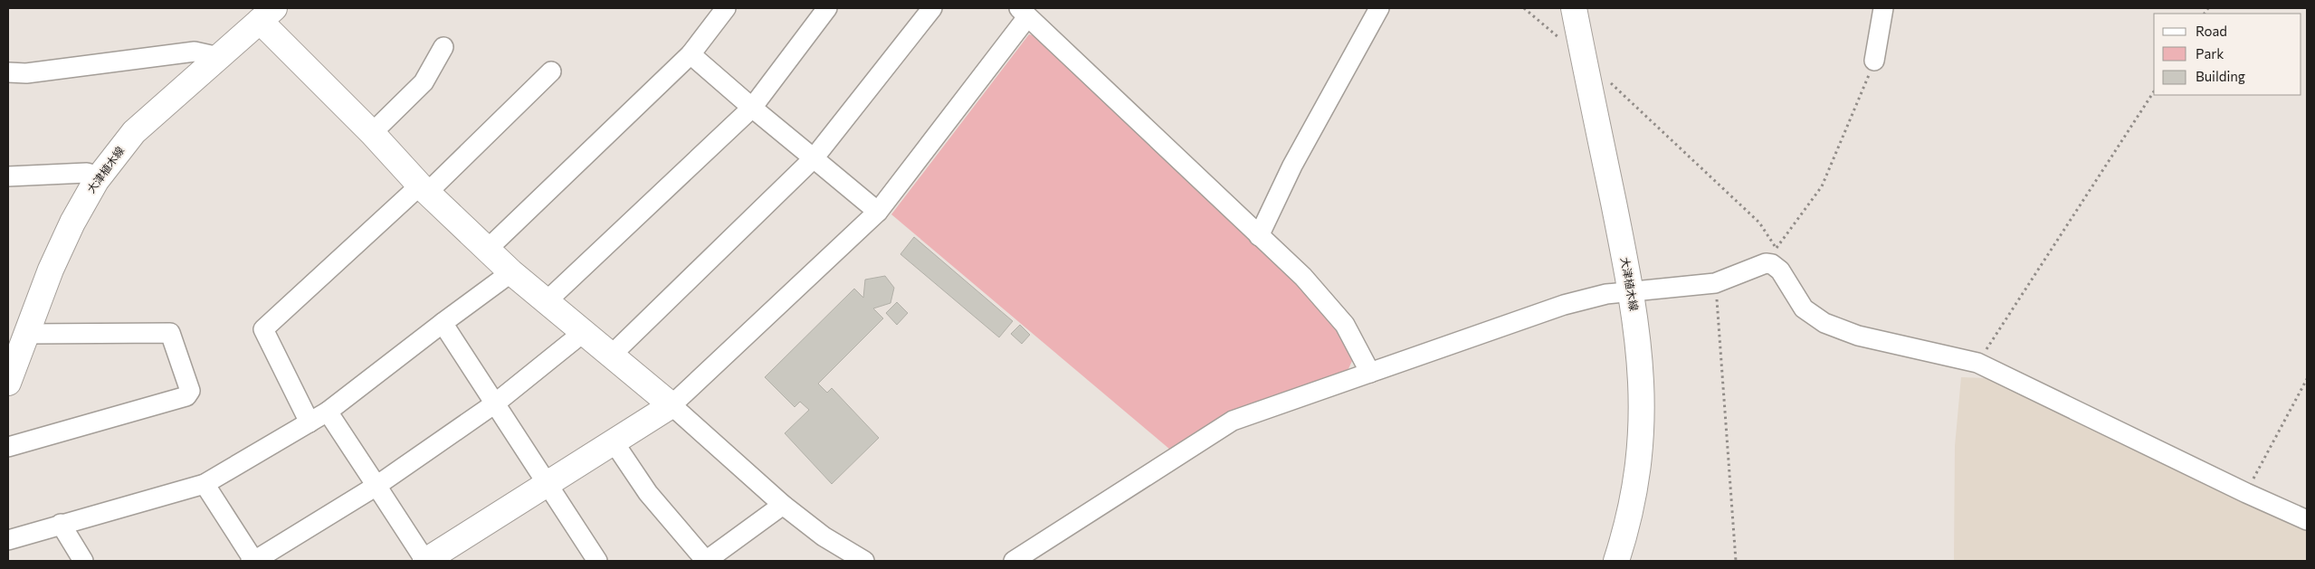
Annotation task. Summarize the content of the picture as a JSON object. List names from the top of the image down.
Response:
{
  "streets": {
    "main road": ["大津植木線"]
  },
  "legend": ["Road", "Park", "Building"]
}
